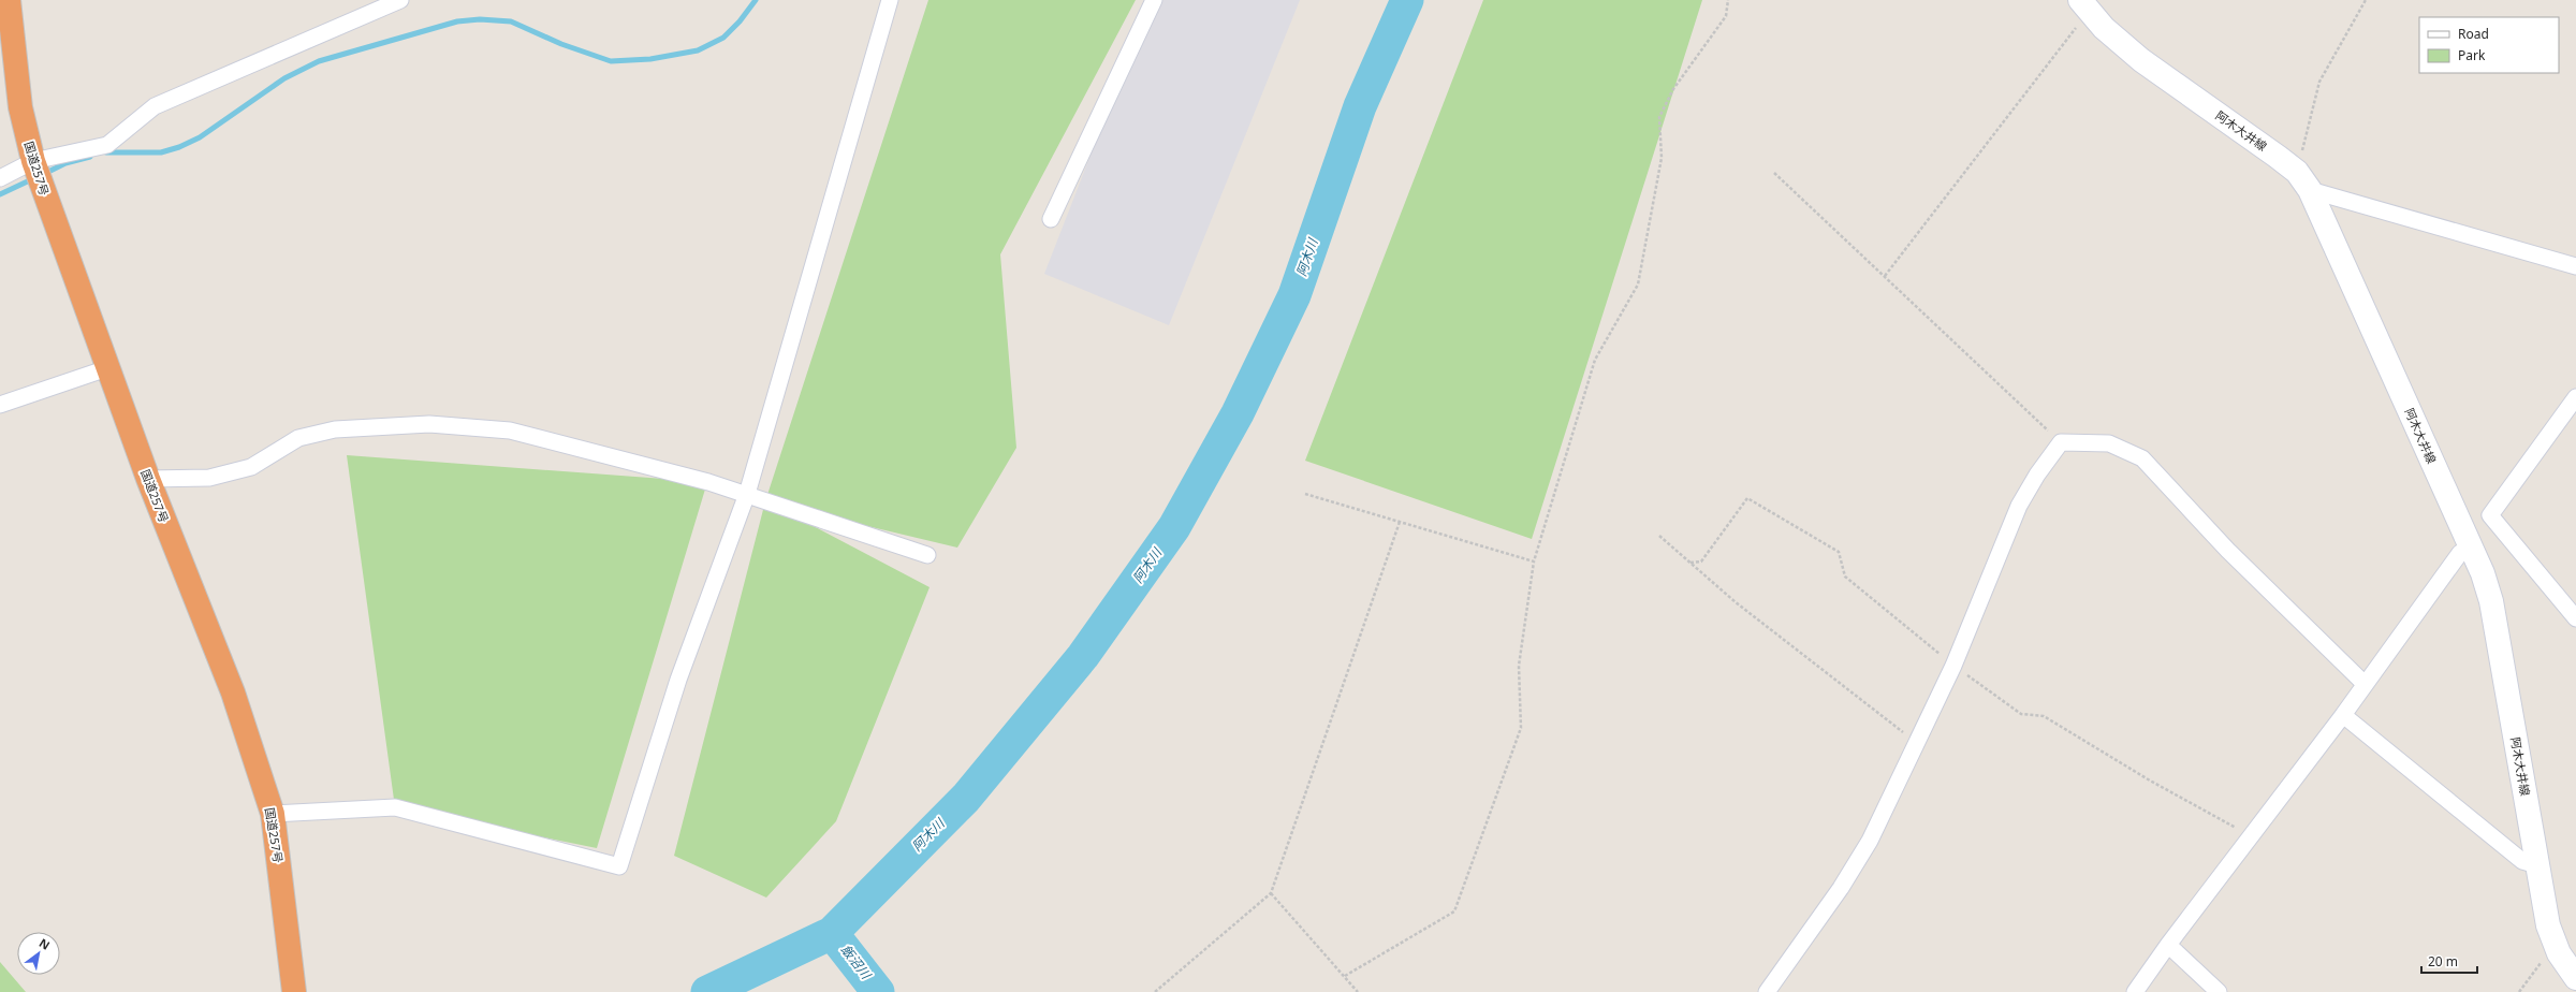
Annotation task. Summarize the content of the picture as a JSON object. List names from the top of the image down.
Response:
{
  "streets": {
    "highway": ["国道257号"],
    "main road": ["阿木大井線"]
  },
  "water": ["阿木川", "飯沼川"],
  "legend": ["Road", "Park"],
  "scale_bar": "20 m",
  "north": "top right"
}
